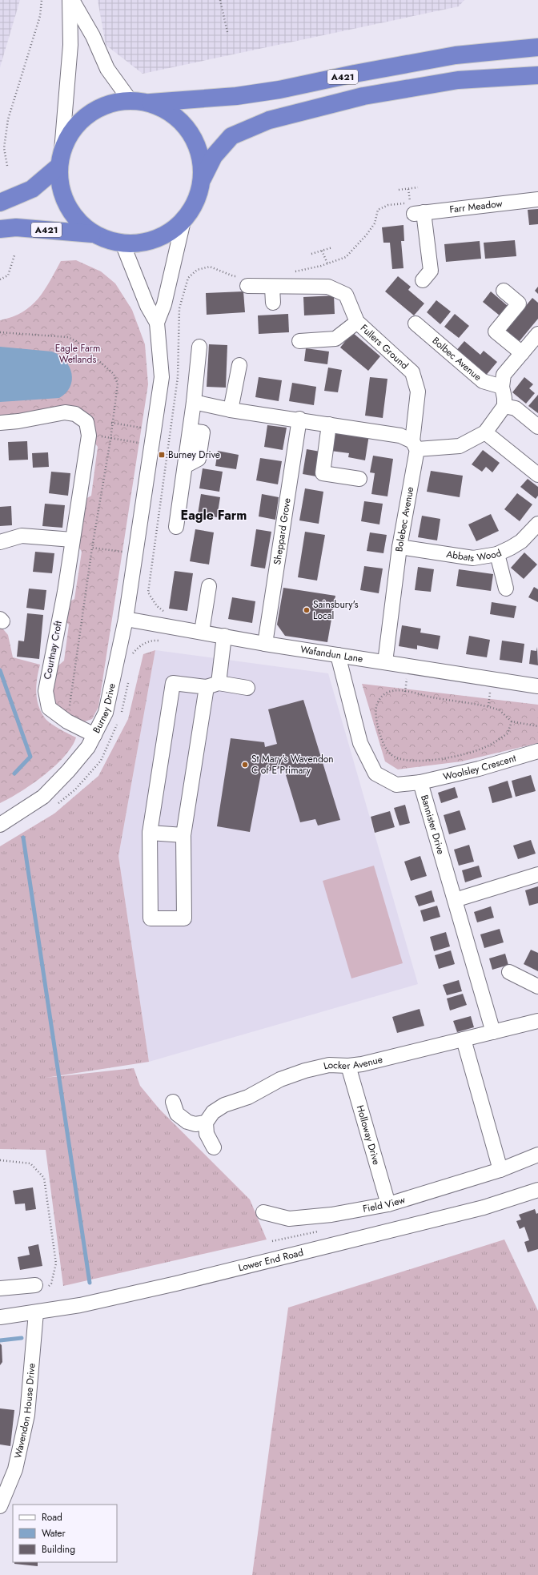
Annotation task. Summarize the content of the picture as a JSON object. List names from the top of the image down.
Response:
{
  "streets": {
    "highway": ["A421"],
    "street": [
      "Farr Meadow",
      "Fullers Ground",
      "Bolbec Avenue",
      "Bolebec Avenue",
      "Sheppard Grove",
      "Abbats Wood",
      "Courtnay Croft",
      "Wafandun Lane",
      "Burney Drive",
      "Woolsley Crescent",
      "Bannister Drive",
      "Locker Avenue",
      "Holloway Drive",
      "Field View",
      "Lower End Road",
      "Wavendon House Drive"
    ]
  },
  "crossings": [
    ["Fullers Ground", "Bolebec Avenue"],
    ["Bolebec Avenue", "Abbats Wood"],
    ["Bolebec Avenue", "Wafandun Lane"],
    ["Sheppard Grove", "Wafandun Lane"],
    ["Courtnay Croft", "Burney Drive"],
    ["Wafandun Lane", "Burney Drive"],
    ["Wafandun Lane", "Bannister Drive"],
    ["Woolsley Crescent", "Bannister Drive"],
    ["Bannister Drive", "Locker Avenue"],
    ["Locker Avenue", "Holloway Drive"],
    ["Holloway Drive", "Field View"],
    ["Lower End Road", "Wavendon House Drive"]
  ],
  "districts": ["Eagle Farm"],
  "parks": ["Eagle Farm Wetlands"],
  "places": {
    "transit": ["Burney Drive"],
    "other": ["Sainsbury's Local", "St Mary's Wavendon C of E Primary"]
  },
  "legend": ["Road", "Water", "Building"]
}
